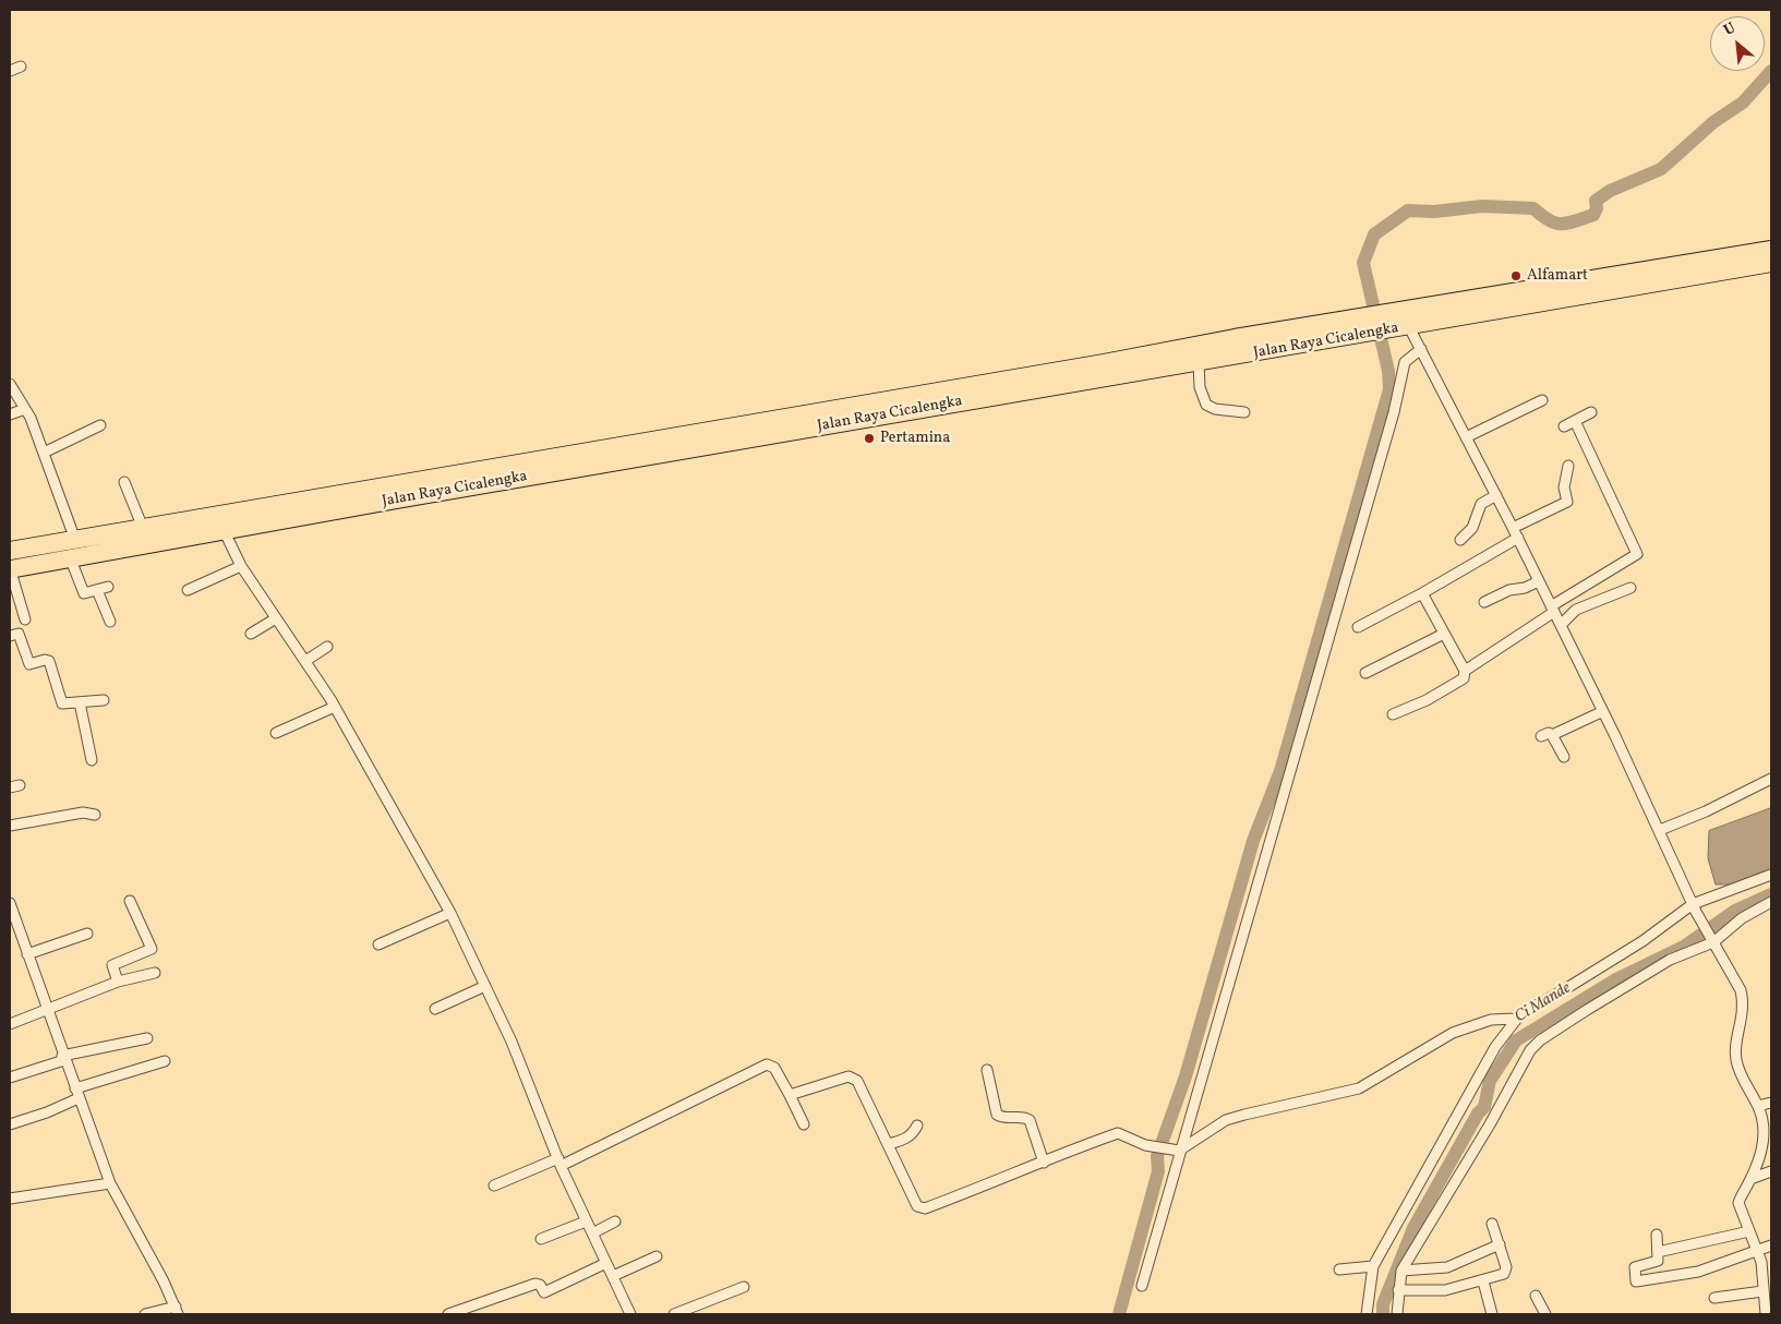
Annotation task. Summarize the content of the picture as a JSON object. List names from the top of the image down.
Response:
{
  "streets": {
    "highway": ["Jalan Raya Cicalengka"]
  },
  "water": ["Ci Mande"],
  "places": ["Alfamart", "Pertamina"],
  "north": "top left"
}
